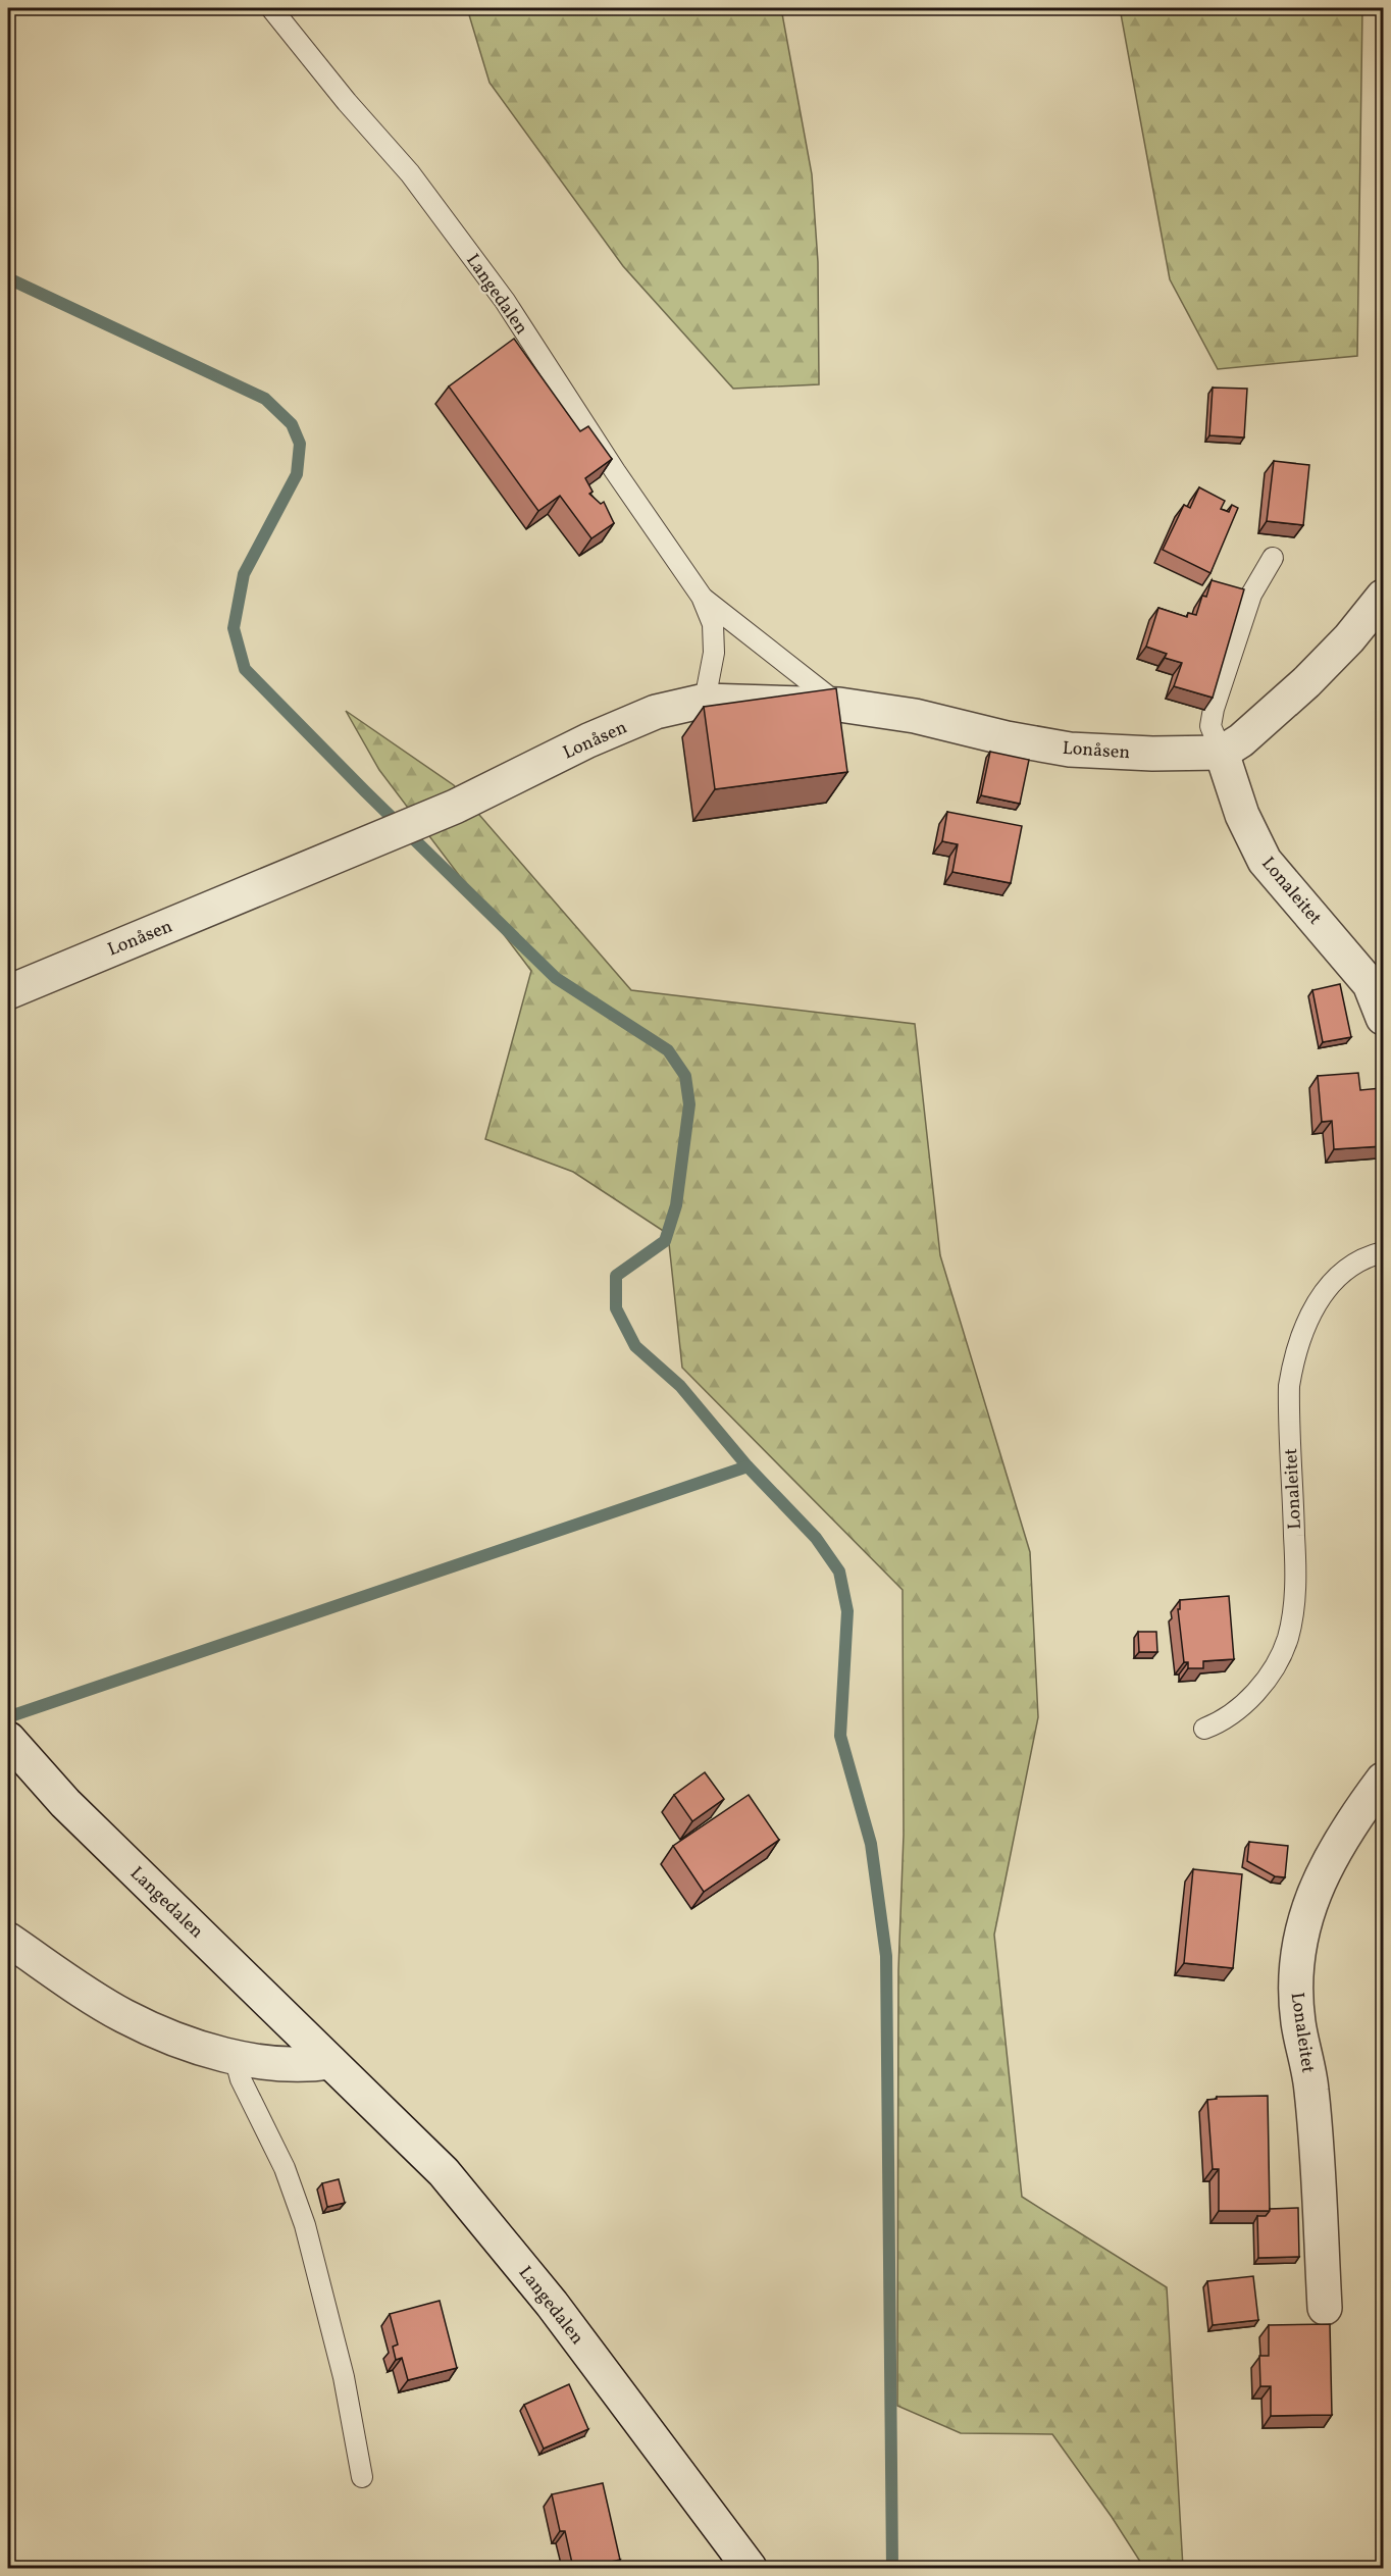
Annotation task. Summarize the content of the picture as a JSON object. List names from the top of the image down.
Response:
{
  "streets": {
    "street": ["Langedalen", "Lonåsen", "Lonaleitet"]
  },
  "crossings": [
    ["Langedalen", "Lonåsen"],
    ["Lonåsen", "Lonaleitet"]
  ]
}
